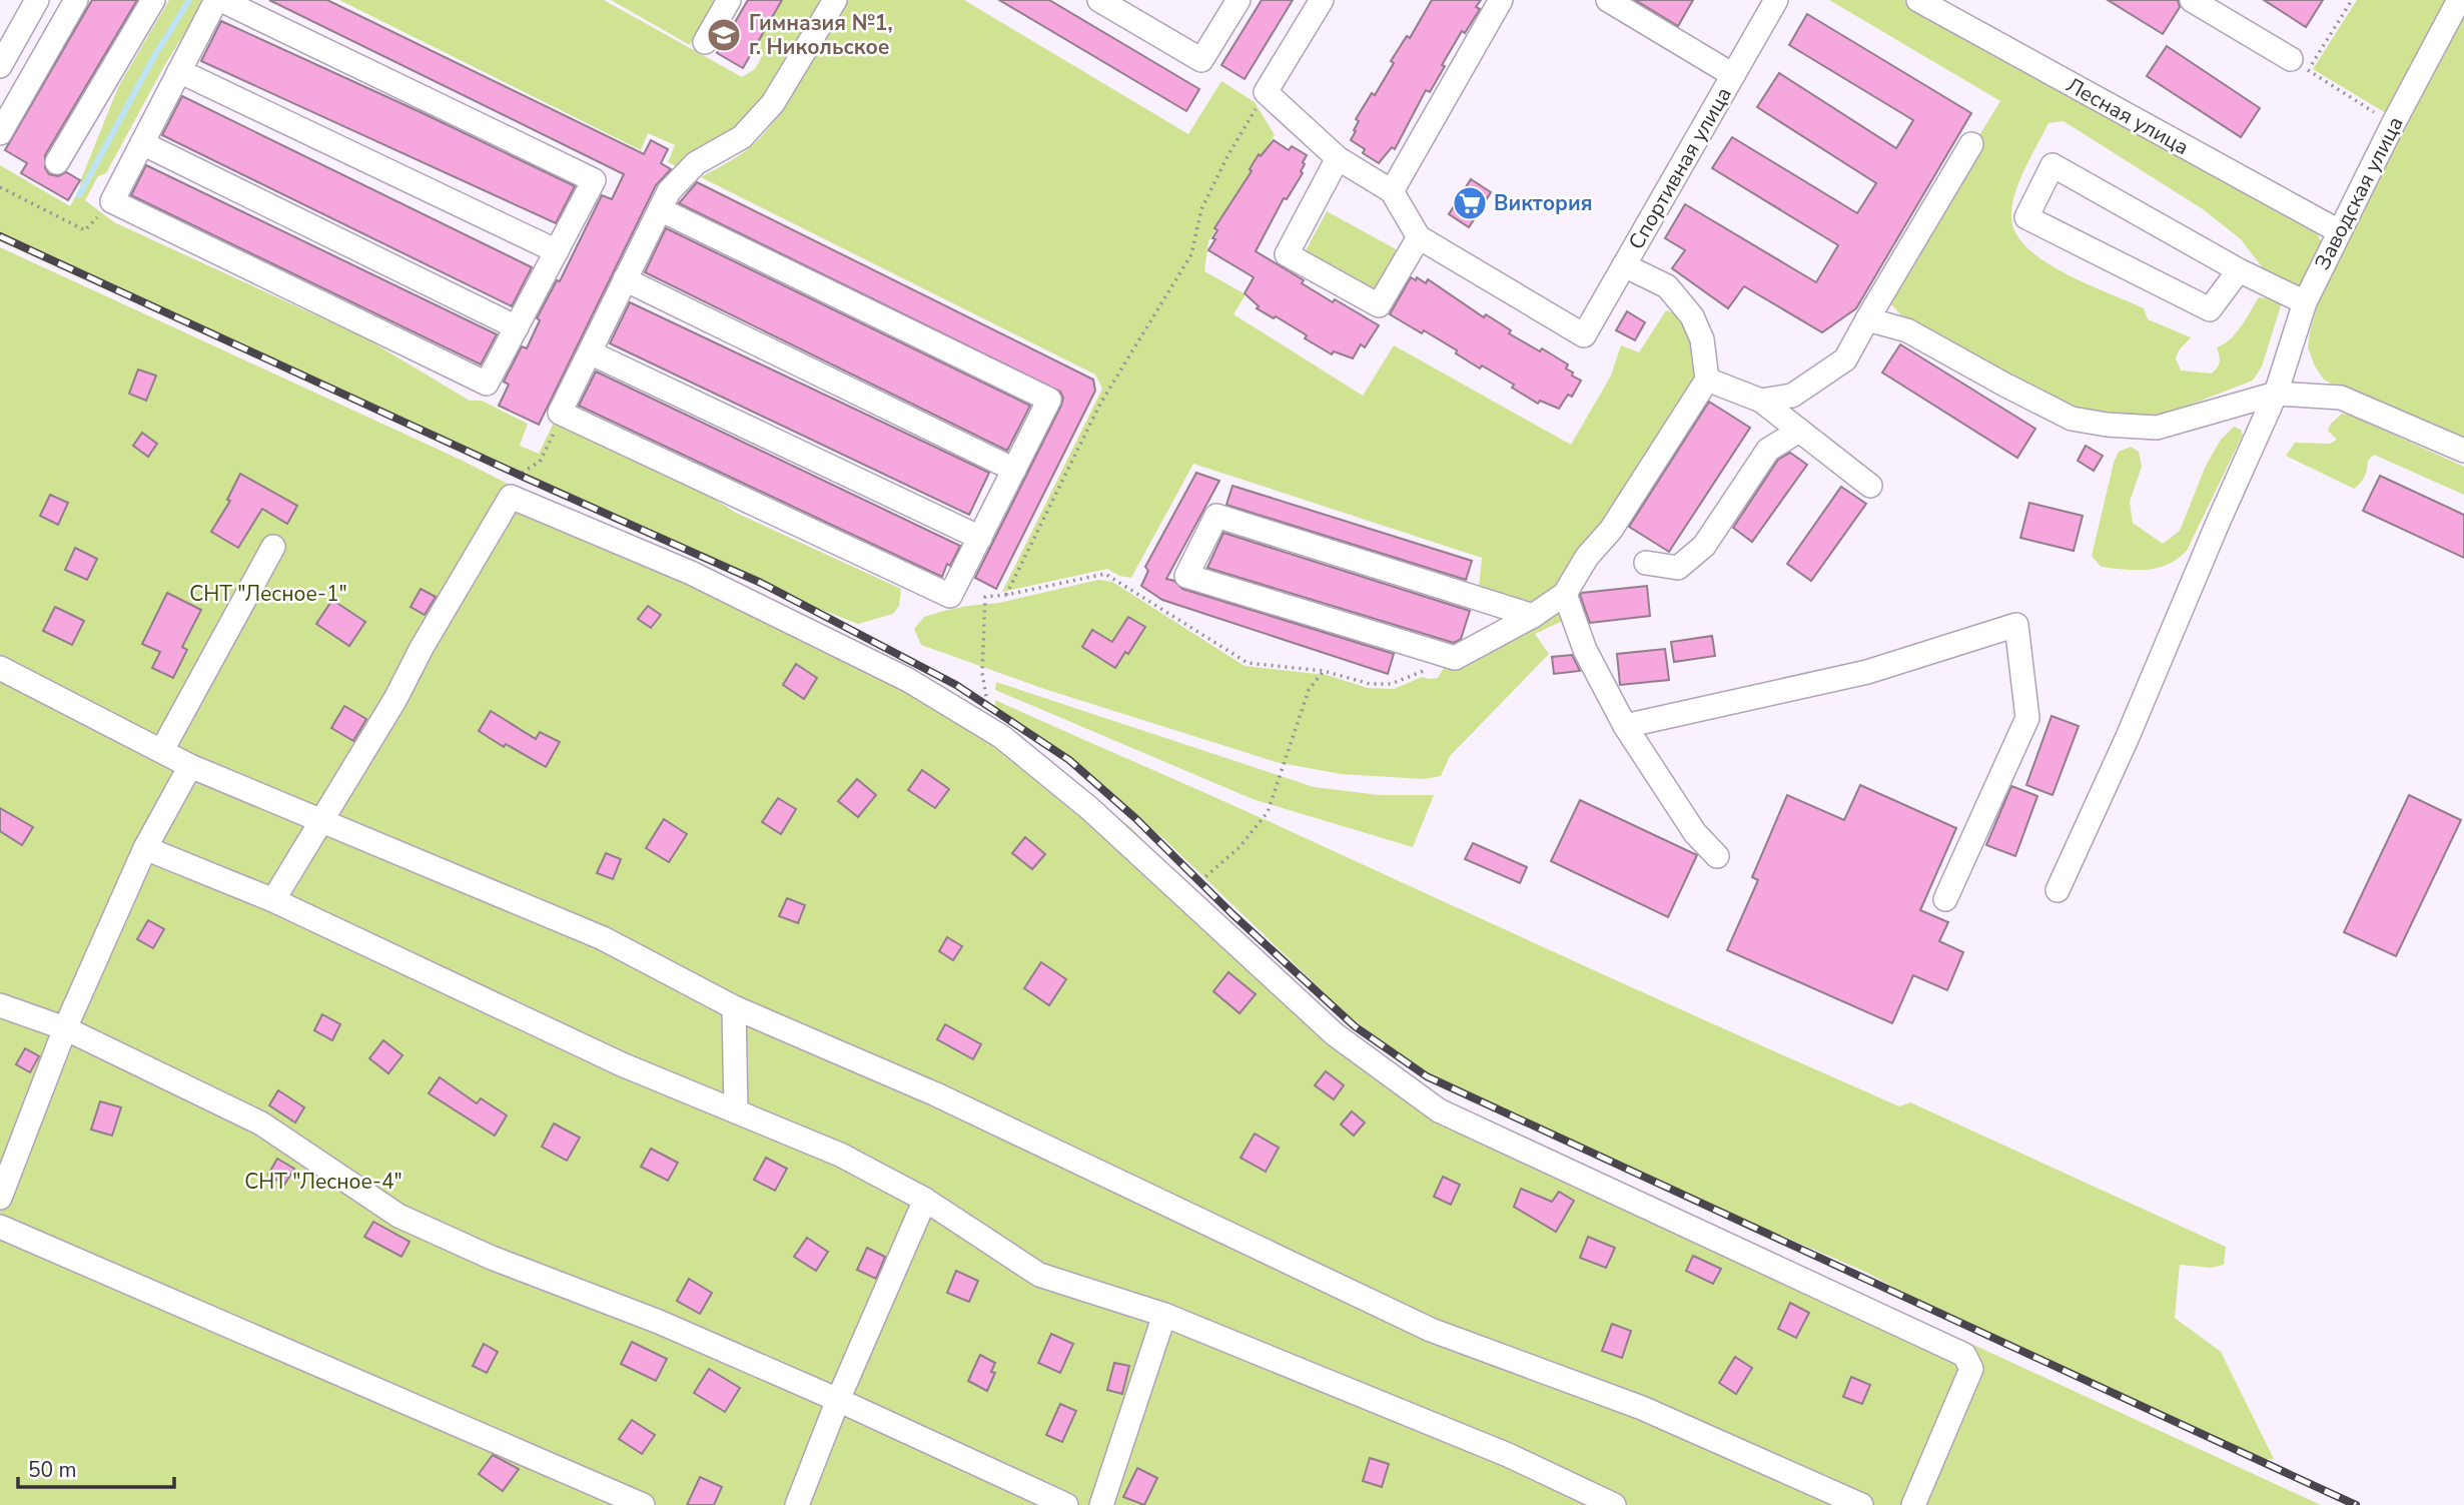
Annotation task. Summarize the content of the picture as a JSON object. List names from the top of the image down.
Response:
{
  "streets": {
    "street": ["Лесная улица", "Спортивная улица", "Заводская улица"]
  },
  "crossings": [
    ["Лесная улица", "Заводская улица"]
  ],
  "parks": ["СНТ \"Лесное-1\"", "СНТ \"Лесное-4\""],
  "places": {
    "school or university": ["Гимназия №1, г. Никольское"],
    "supermarket": ["Виктория"]
  },
  "scale_bar": "50 m"
}
